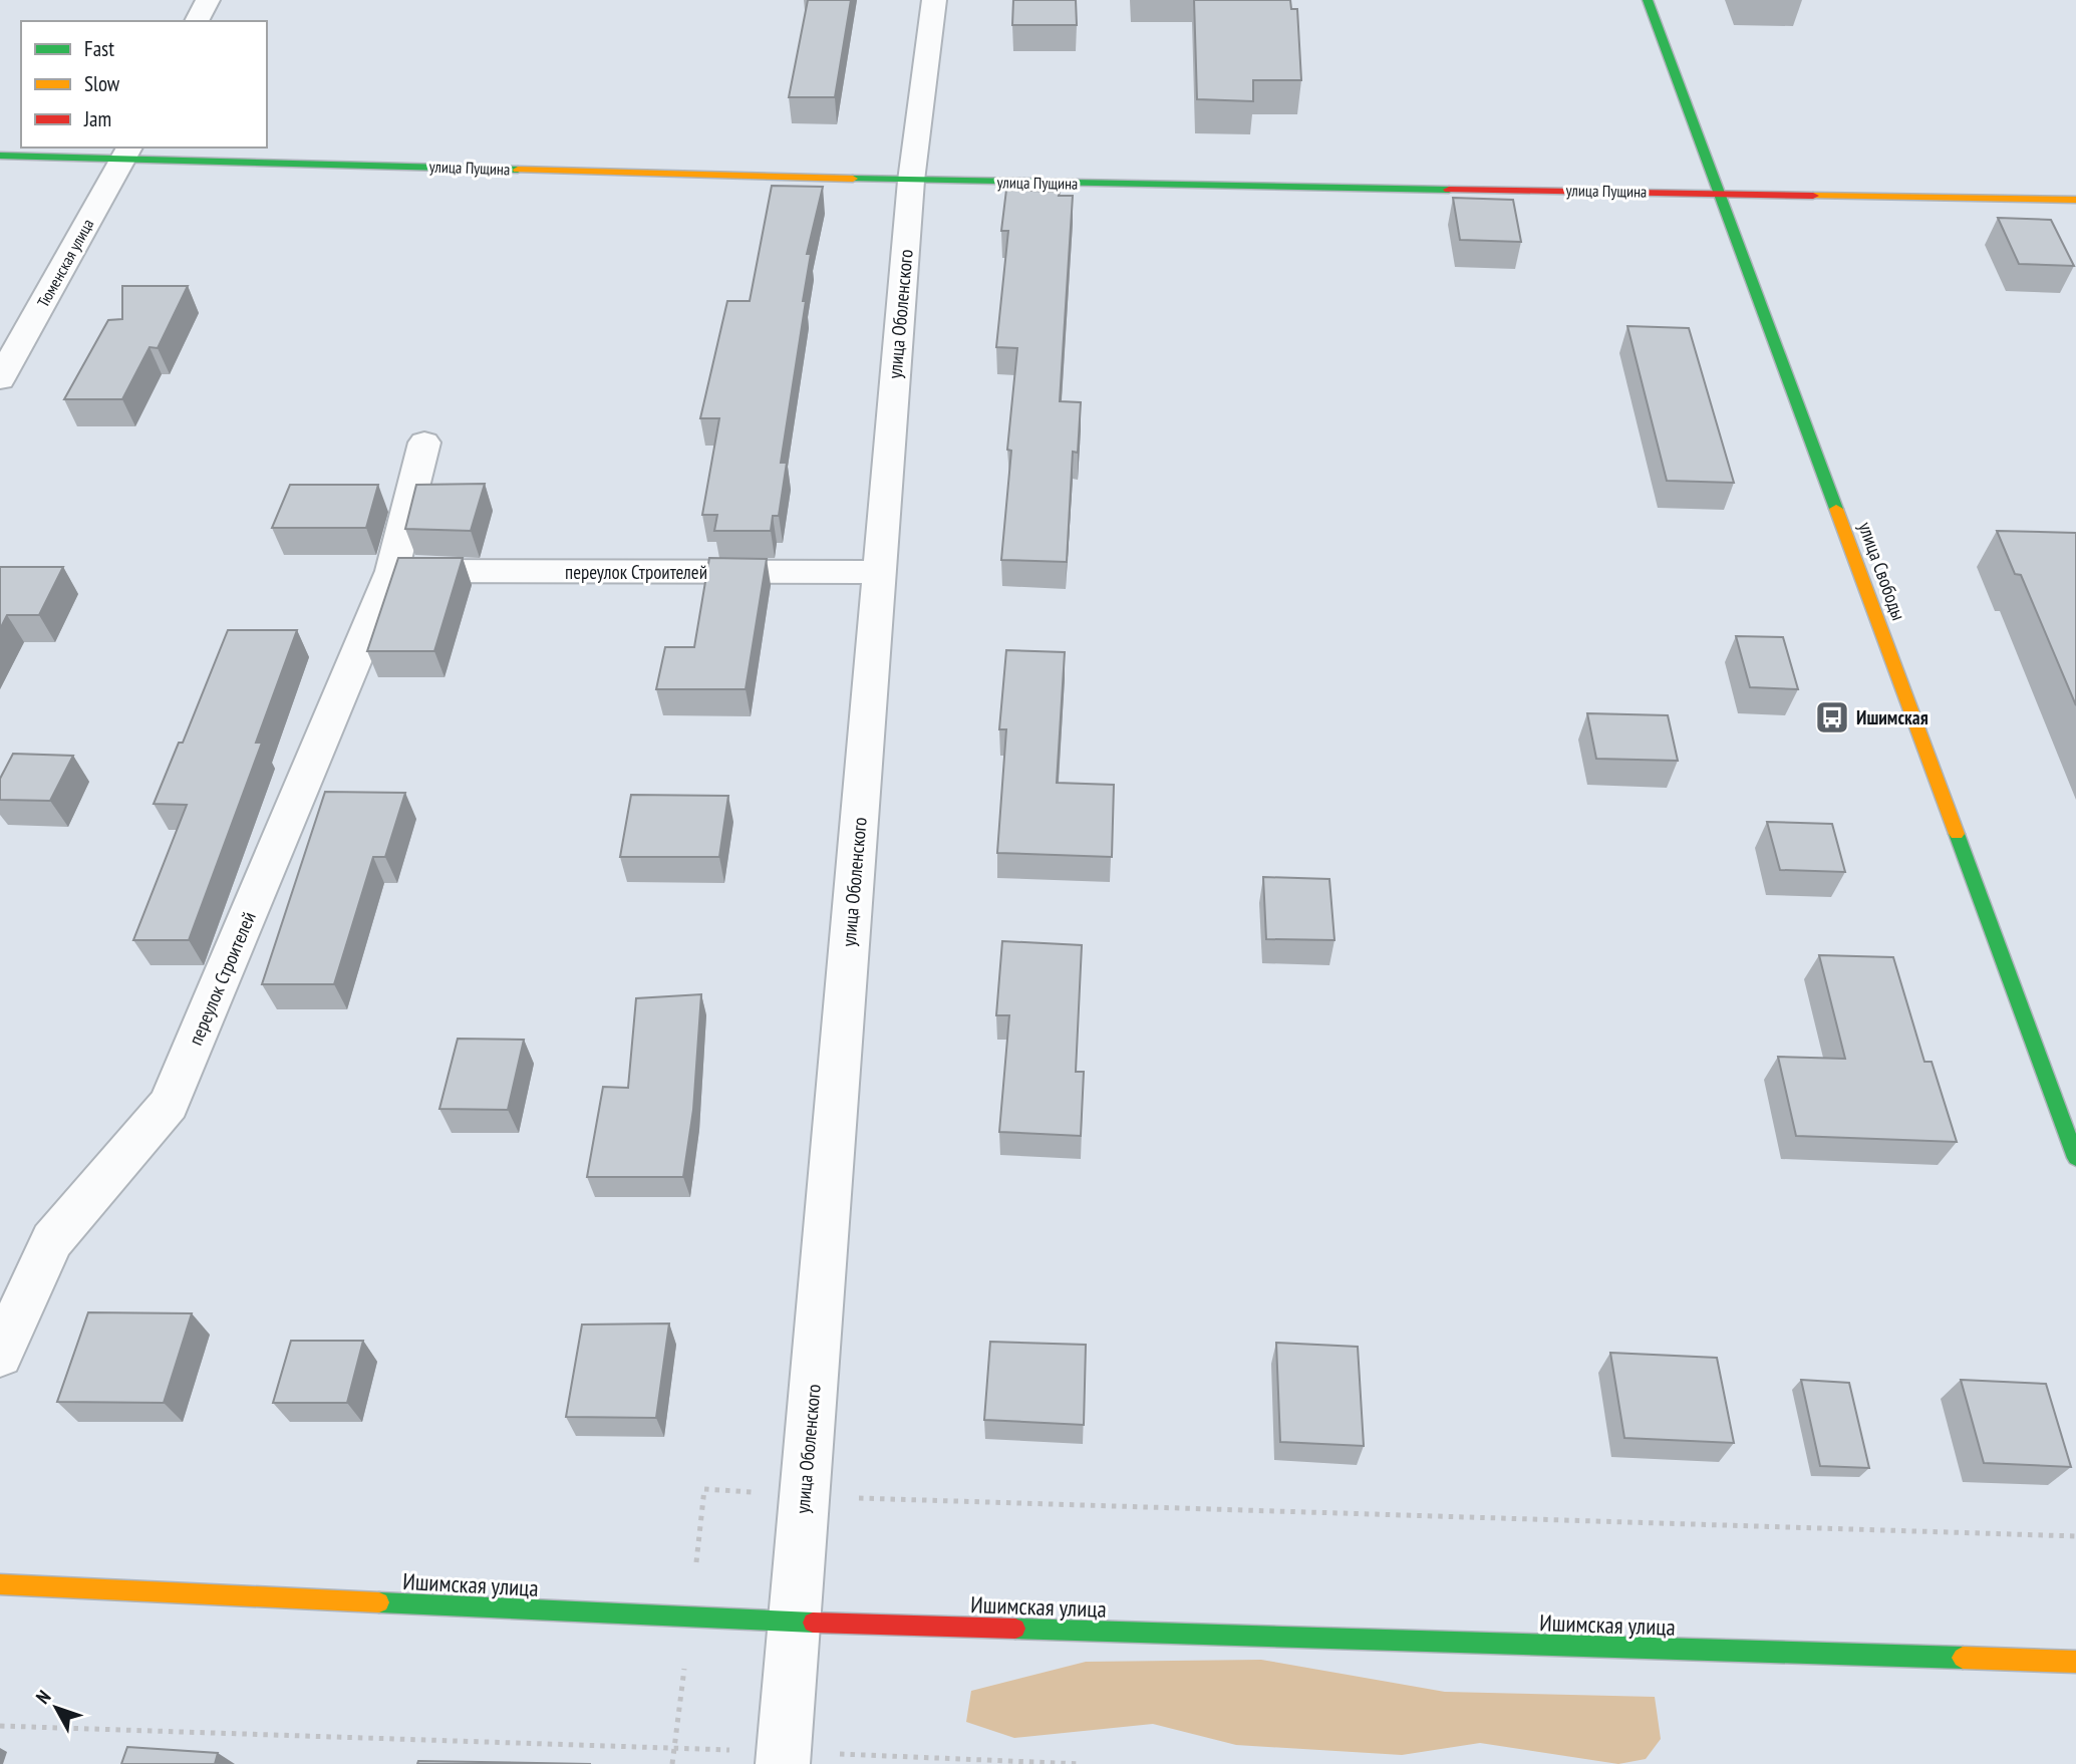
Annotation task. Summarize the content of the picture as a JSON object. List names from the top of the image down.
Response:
{
  "streets": {
    "street": [
      "улица Пущина",
      "Тюменская улица",
      "улица Оболенского",
      "улица Свободы",
      "переулок Строителей",
      "Ишимская улица"
    ]
  },
  "crossings": [
    ["улица Пущина", "Тюменская улица"],
    ["улица Пущина", "улица Оболенского"],
    ["улица Пущина", "улица Свободы"],
    ["улица Оболенского", "переулок Строителей"],
    ["улица Оболенского", "Ишимская улица"]
  ],
  "places": {
    "bus stop": ["Ишимская"]
  },
  "legend": ["Fast", "Slow", "Jam"],
  "north": "top left"
}
